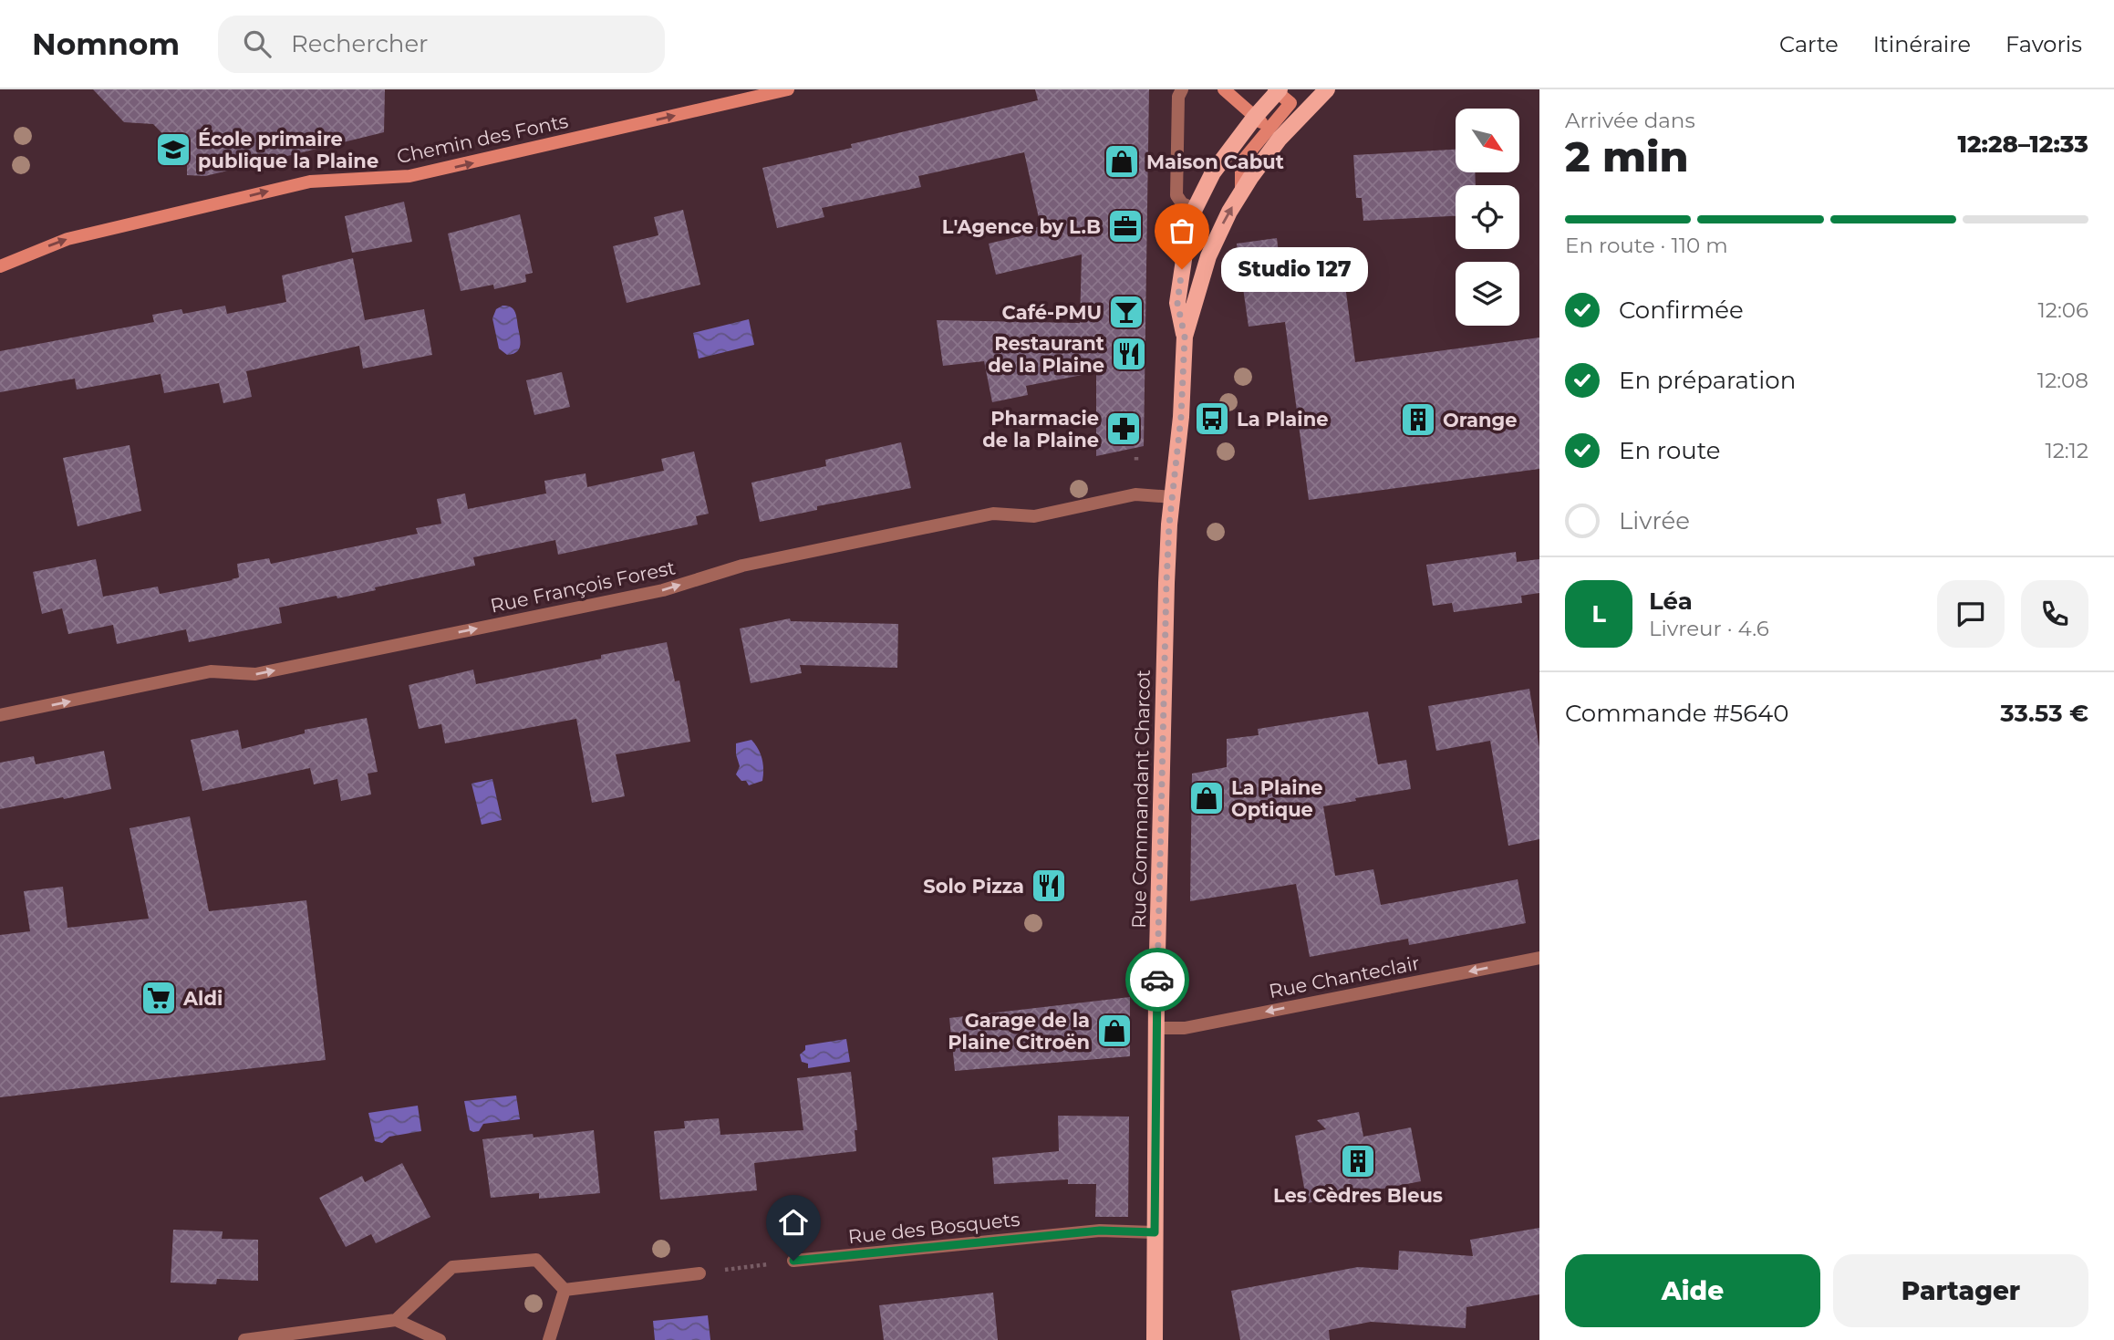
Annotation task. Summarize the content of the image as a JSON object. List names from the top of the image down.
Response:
{
  "streets": {
    "main road": ["Rue Commandant Charcot"],
    "street": [
      "Chemin des Fonts",
      "Rue François Forest",
      "Rue Chanteclair",
      "Rue des Bosquets"
    ]
  },
  "crossings": [
    ["Rue François Forest", "Rue Commandant Charcot"],
    ["Rue Commandant Charcot", "Rue Chanteclair"],
    ["Rue Commandant Charcot", "Rue des Bosquets"]
  ],
  "one_way": ["Chemin des Fonts", "Rue François Forest", "Rue Chanteclair"],
  "places": {
    "school or university": ["École primaire publique la Plaine"],
    "shop": ["Maison Cabut", "La Plaine Optique", "Garage de la Plaine Citroën"],
    "office": ["L'Agence by L.B"],
    "other": ["Studio 127"],
    "bar": ["Café-PMU"],
    "restaurant": ["Restaurant de la Plaine", "Solo Pizza"],
    "bus stop": ["La Plaine"],
    "building": ["Orange", "Les Cèdres Bleus"],
    "pharmacy": ["Pharmacie de la Plaine"],
    "supermarket": ["Aldi"]
  },
  "north": "bottom right",
  "page": {
    "header": "Nomnom",
    "search": "Rechercher",
    "nav": ["Carte", "Itinéraire", "Favoris"],
    "heading": ["2 min", "Arrivée dans", "12:28–12:33"],
    "panel": [
      "Léa",
      "Livreur · 4.6",
      "Commande #5640",
      "33.53 €"
    ],
    "bar": "En route · 110 m",
    "bubble": "Studio 127",
    "list": [
      ["Confirmée", "12:06"],
      ["En préparation", "12:08"],
      ["En route", "12:12"],
      "Livrée"
    ],
    "round": "L",
    "buttons": ["Aide", "Partager"]
  }
}
